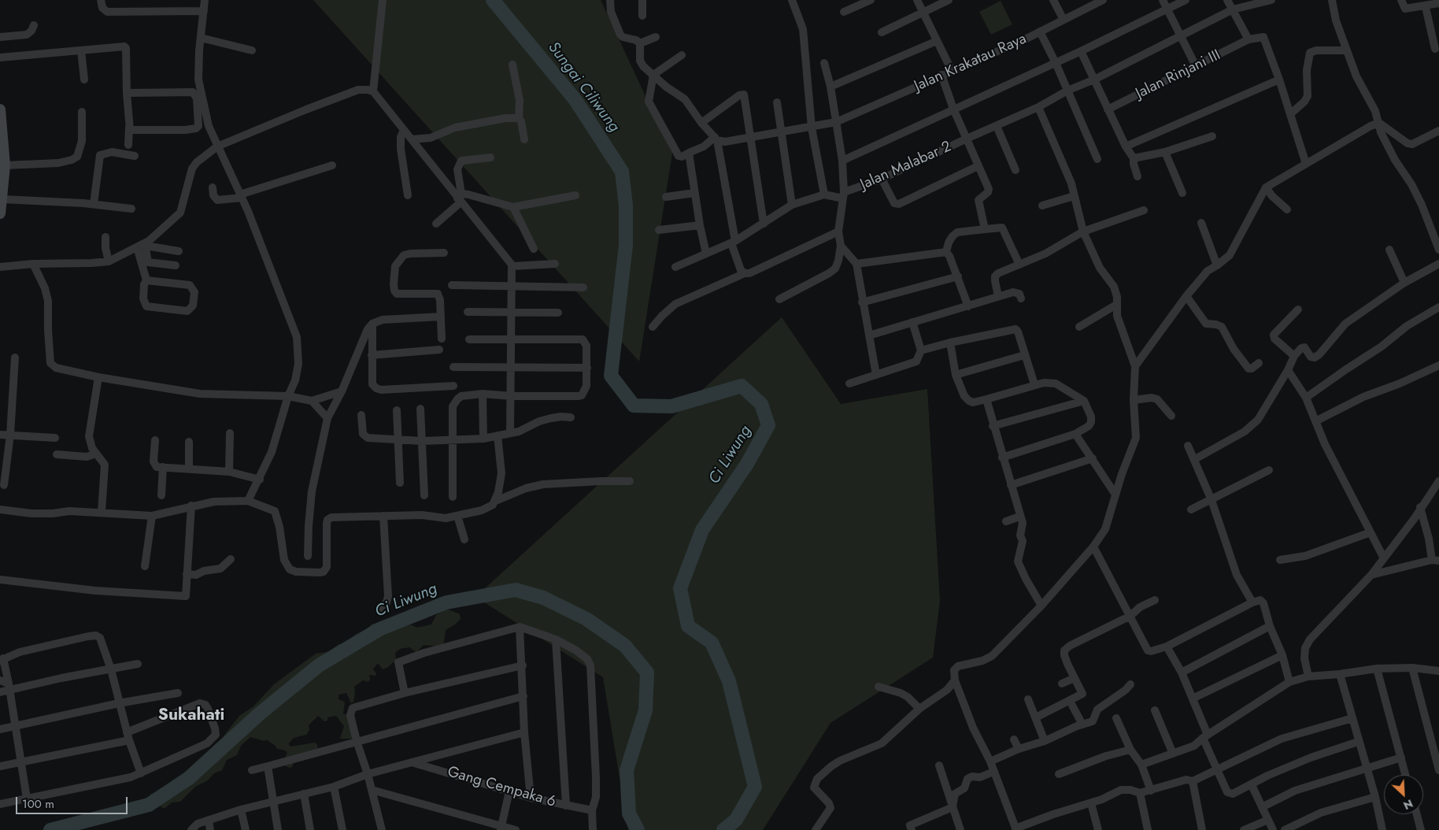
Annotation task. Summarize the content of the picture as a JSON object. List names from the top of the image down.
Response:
{
  "streets": {
    "street": [
      "Jalan Krakatau Raya",
      "Jalan Rinjani III",
      "Jalan Malabar 2",
      "Gang Cempaka 6"
    ]
  },
  "districts": ["Sukahati"],
  "water": ["Sungai Ciliwung", "Ci Liwung"],
  "scale_bar": "100 m",
  "north": "bottom right"
}
